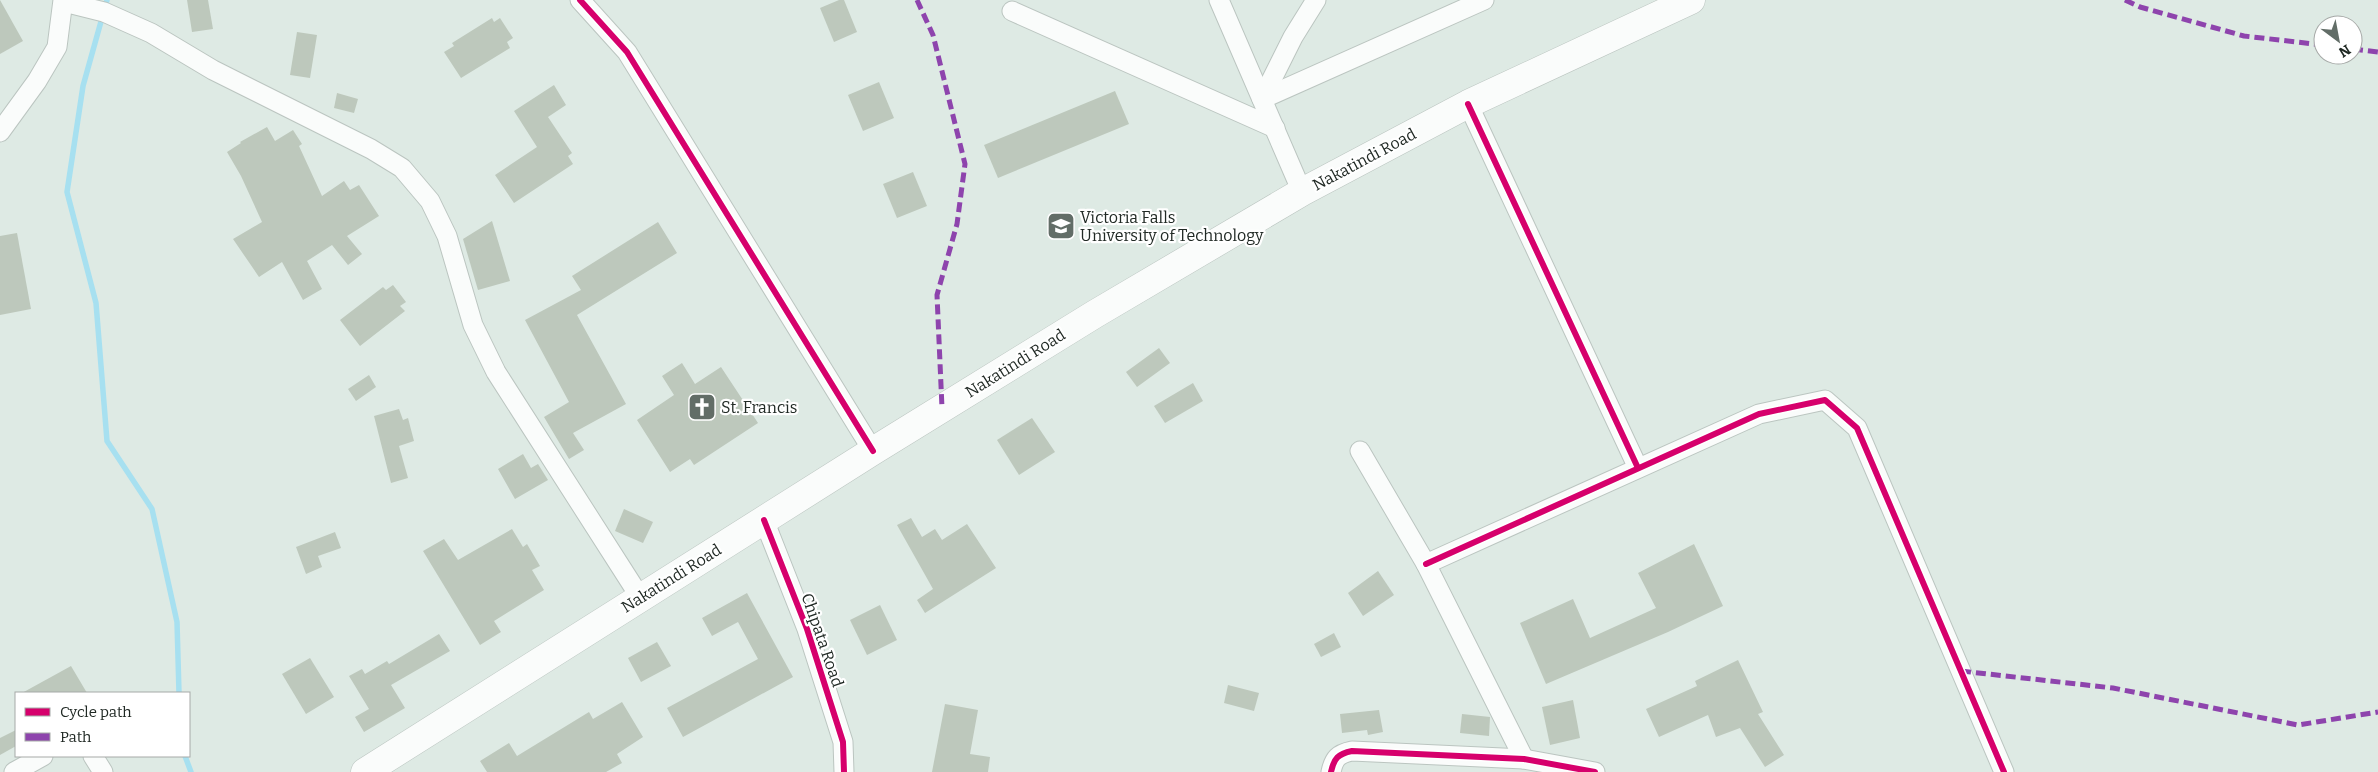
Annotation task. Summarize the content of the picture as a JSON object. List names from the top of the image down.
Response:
{
  "streets": {
    "highway": ["Nakatindi Road"],
    "street": ["Chipata Road"]
  },
  "crossings": [
    ["Nakatindi Road", "Chipata Road"]
  ],
  "places": {
    "school or university": ["Victoria Falls University of Technology"],
    "church": ["St. Francis"]
  },
  "legend": ["Cycle path", "Path"],
  "north": "bottom right"
}
